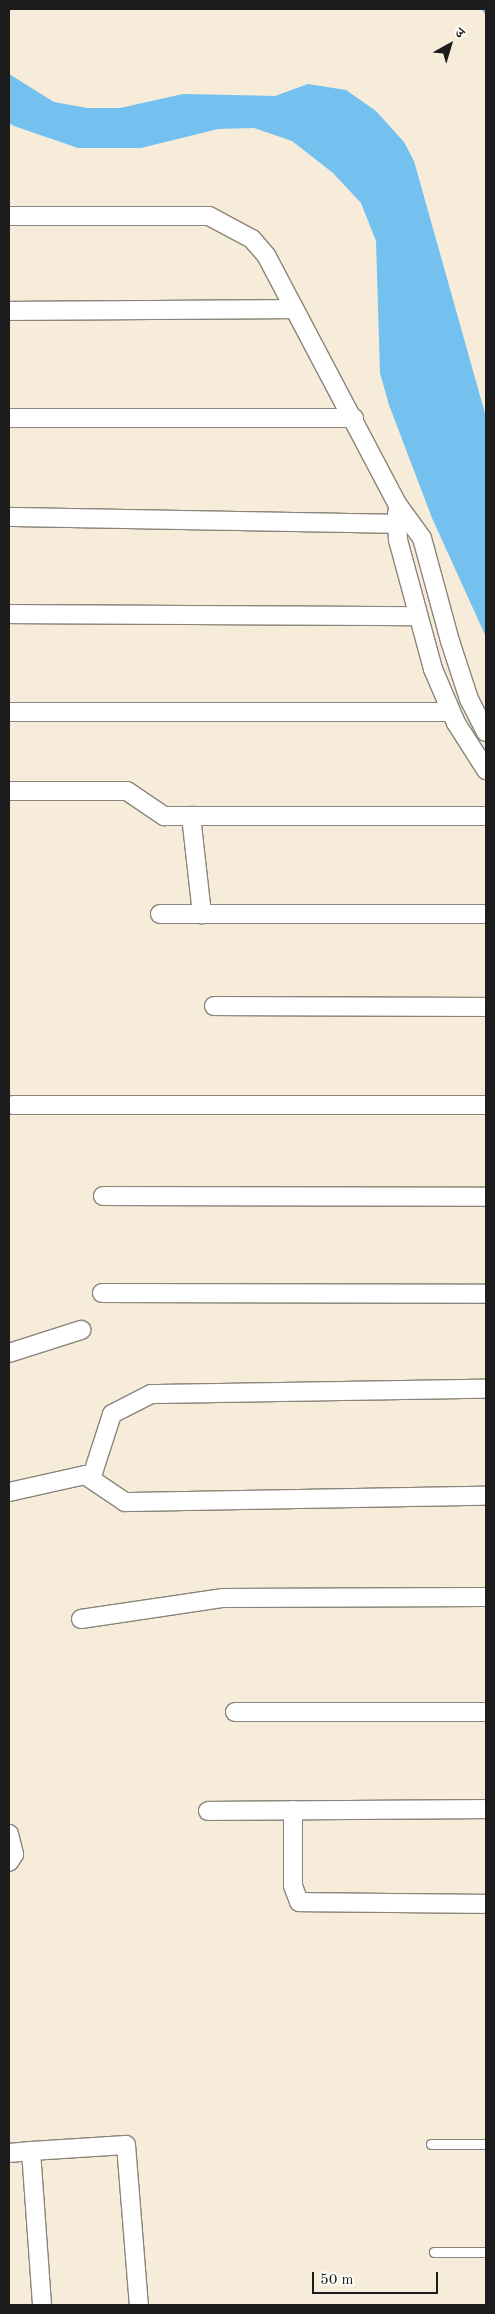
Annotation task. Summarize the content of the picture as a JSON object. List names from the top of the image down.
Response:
{
  "scale_bar": "50 m",
  "north": "top right"
}
